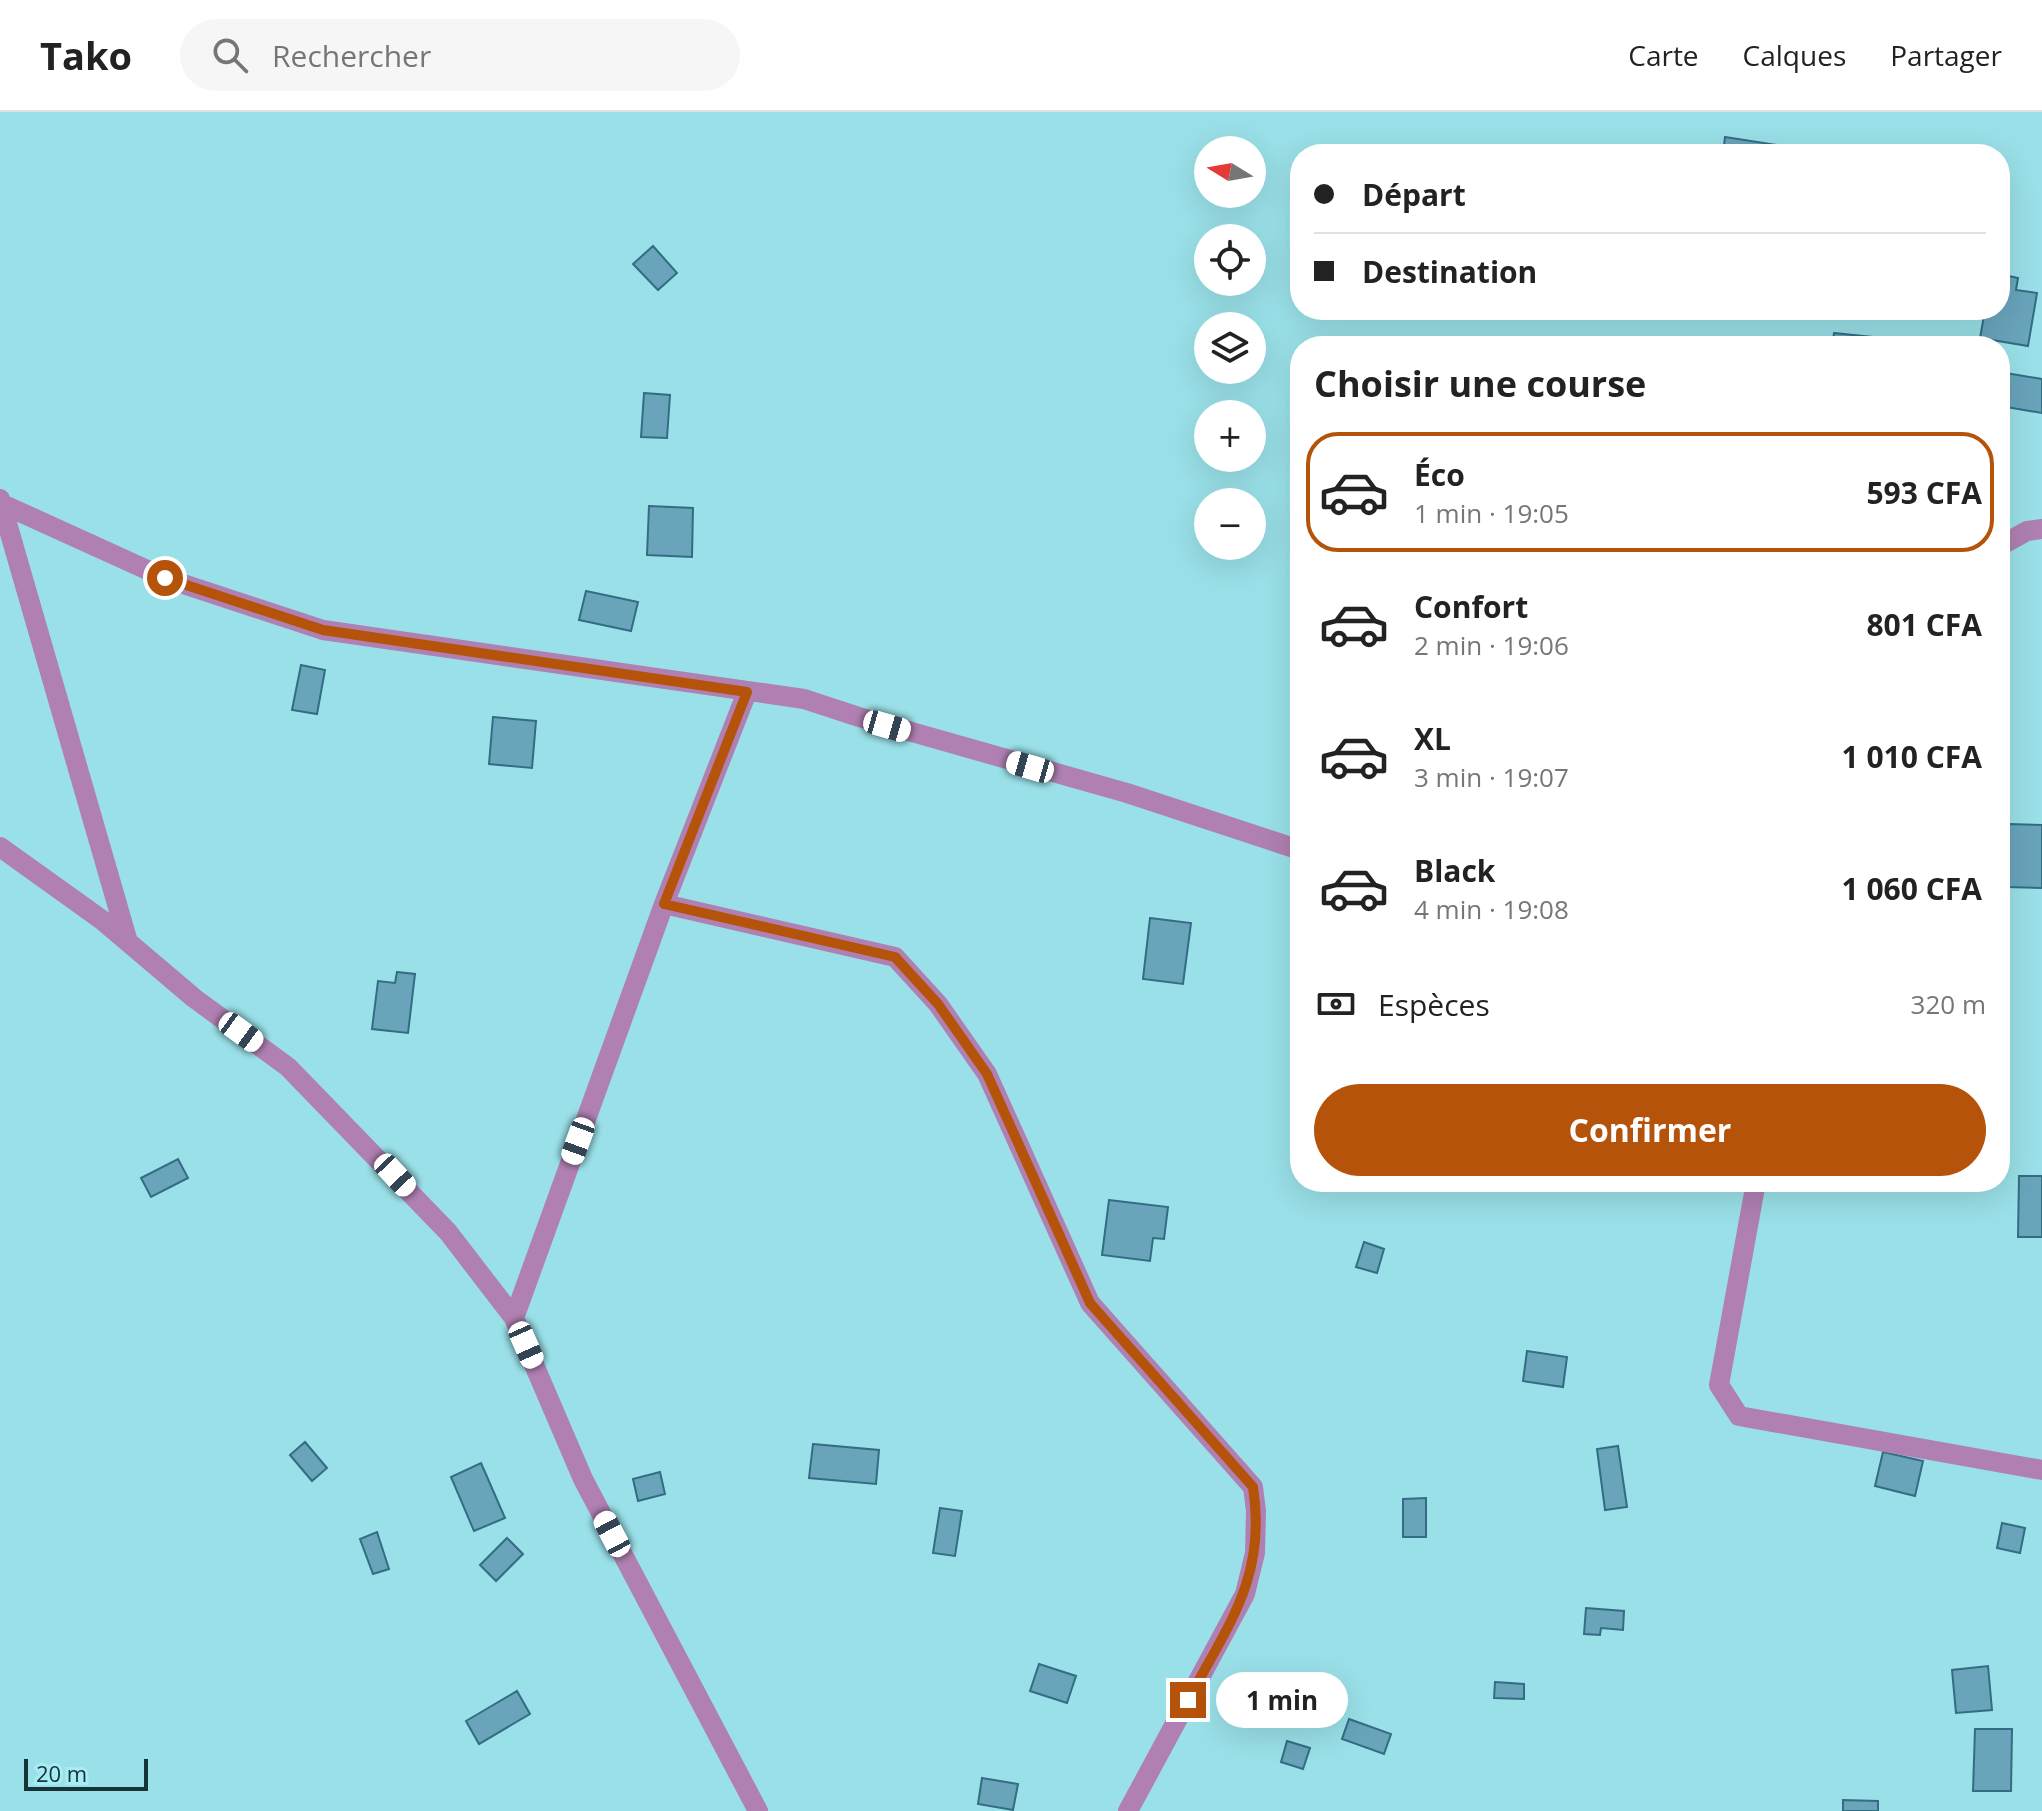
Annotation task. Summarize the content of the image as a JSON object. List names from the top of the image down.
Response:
{
  "scale_bar": "20 m",
  "north": "left",
  "page": {
    "header": "Tako",
    "search": "Rechercher",
    "nav": ["Carte", "Calques", "Partager"],
    "map_buttons": ["+", "−"],
    "banner": ["Départ", "Destination"],
    "heading": "Choisir une course",
    "list": [
      {
        "name": "Éco",
        "note": "1 min · 19:05",
        "value": "593 CFA"
      },
      {
        "name": "Confort",
        "note": "2 min · 19:06",
        "value": "801 CFA"
      },
      {
        "name": "XL",
        "note": "3 min · 19:07",
        "value": "1 010 CFA"
      },
      {
        "name": "Black",
        "note": "4 min · 19:08",
        "value": "1 060 CFA"
      }
    ],
    "pay": ["Espèces", "320 m"],
    "buttons": "Confirmer",
    "bubble": "1 min",
    "scale": "20 m"
  }
}
